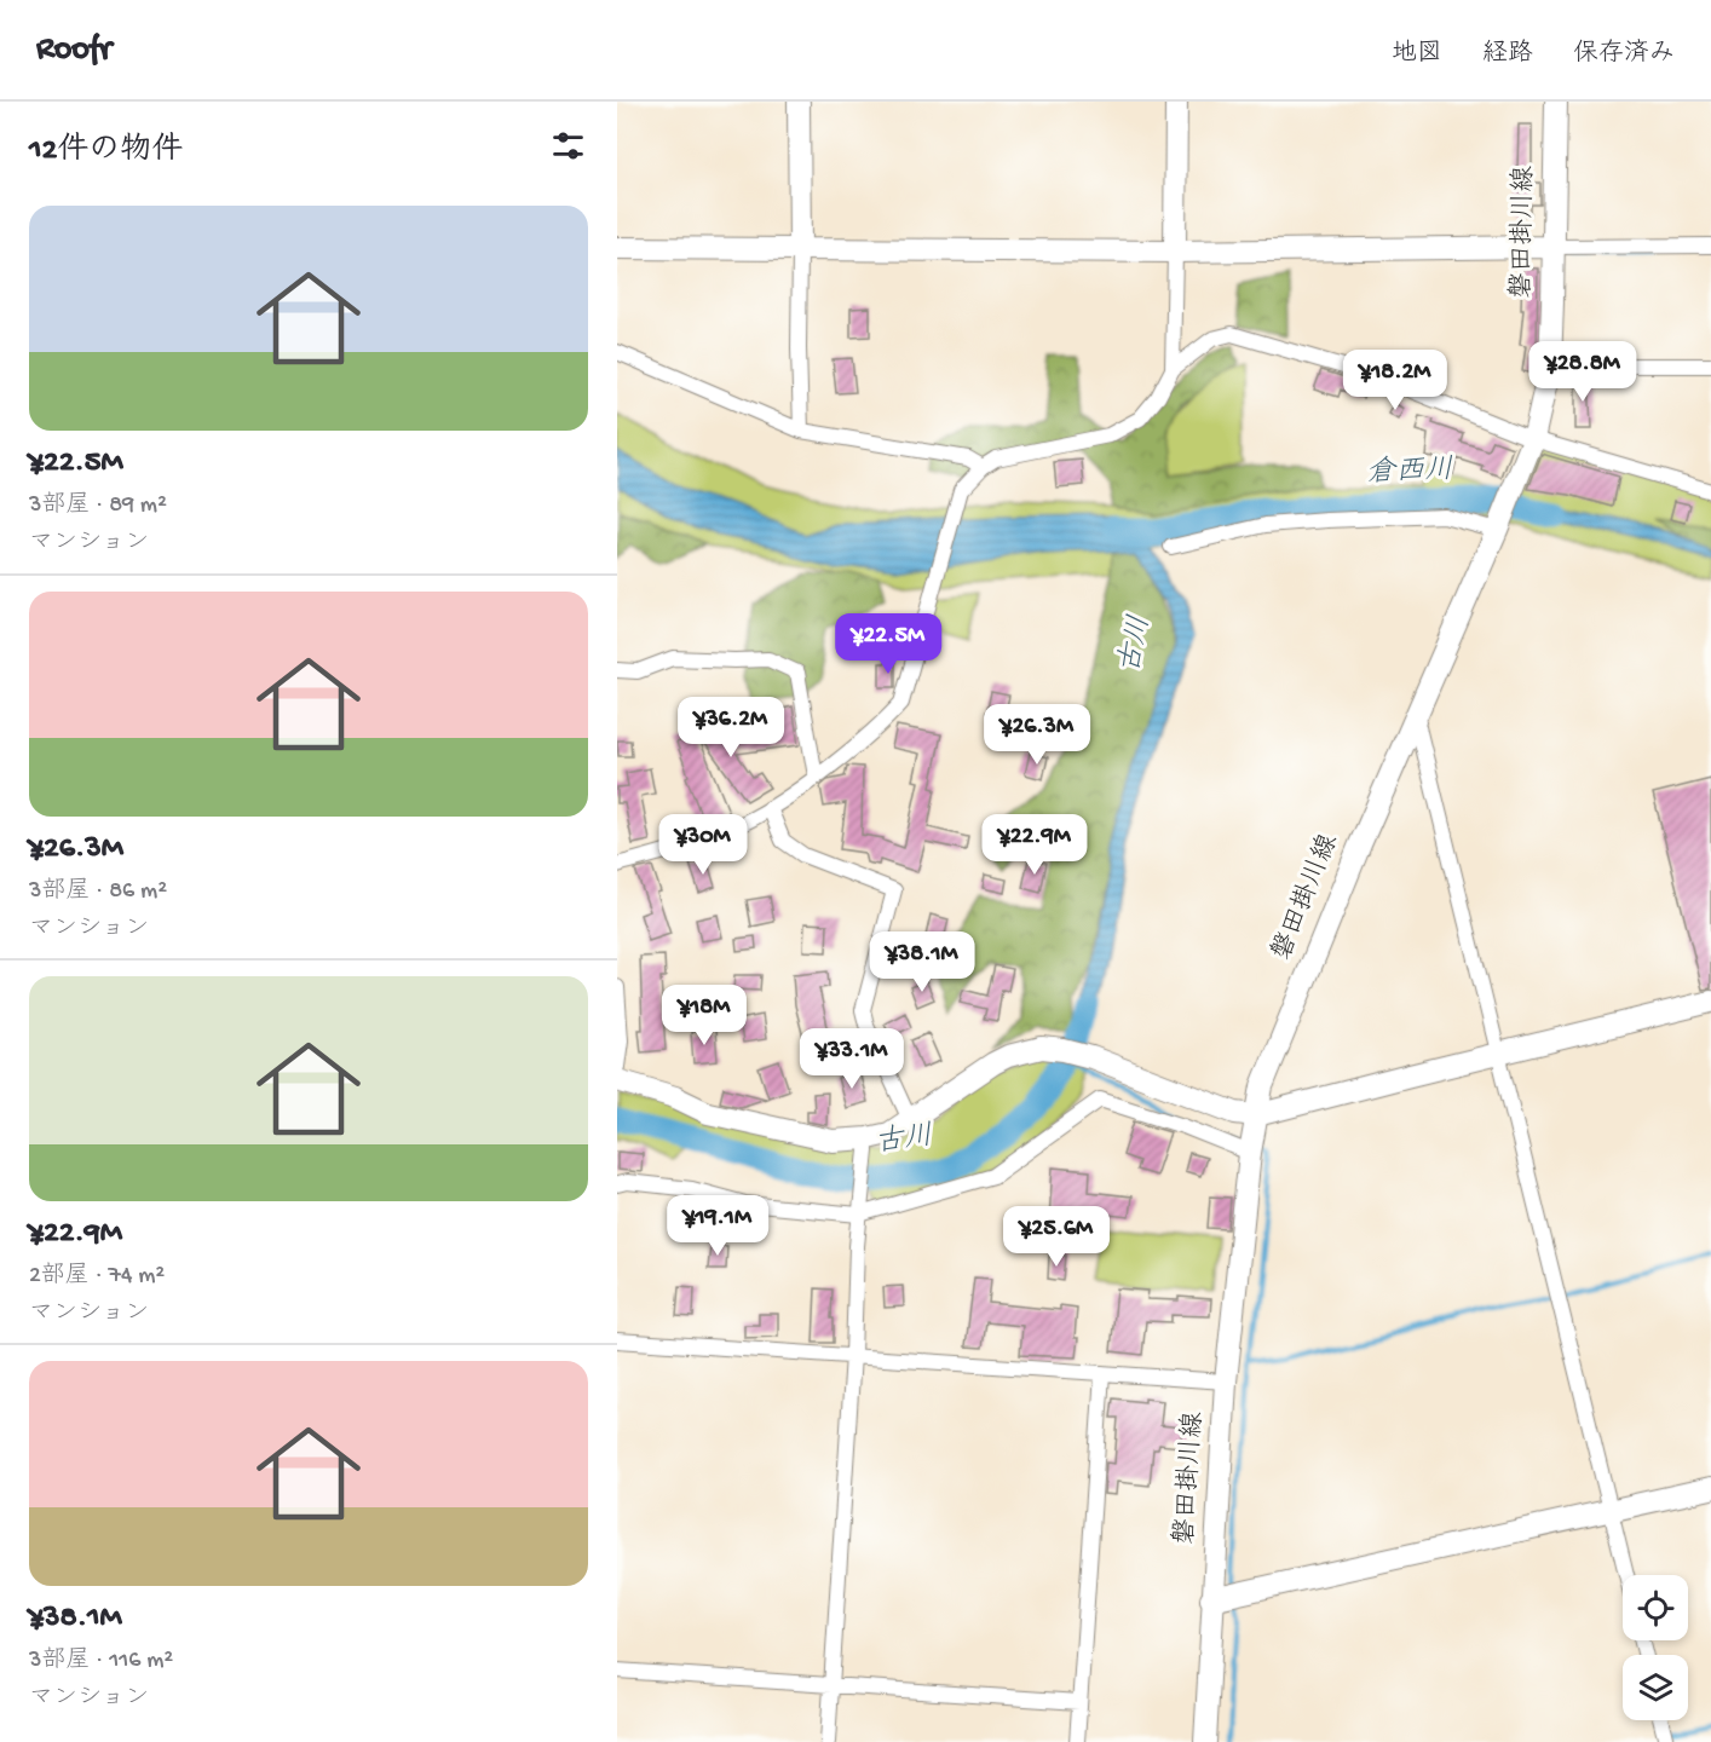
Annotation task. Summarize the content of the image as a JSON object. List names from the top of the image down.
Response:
{
  "streets": {
    "street": ["磐田掛川線"]
  },
  "water": ["倉西川", "古川"],
  "page": {
    "header": "Roofr",
    "nav": ["地図", "経路", "保存済み"],
    "heading": "12件の物件",
    "list": [
      {
        "name": "¥22.5M",
        "note": "3部屋 · 89 m² · マンション"
      },
      {
        "name": "¥26.3M",
        "note": "3部屋 · 86 m² · マンション"
      },
      {
        "name": "¥22.9M",
        "note": "2部屋 · 74 m² · マンション"
      },
      {
        "name": "¥38.1M",
        "note": "3部屋 · 116 m² · マンション"
      }
    ],
    "price": [
      "¥28.8M",
      "¥18.2M",
      "¥22.5M",
      "¥36.2M",
      "¥26.3M",
      "¥30M",
      "¥22.9M",
      "¥38.1M",
      "¥18M",
      "¥33.1M",
      "¥19.1M",
      "¥25.6M"
    ]
  }
}
